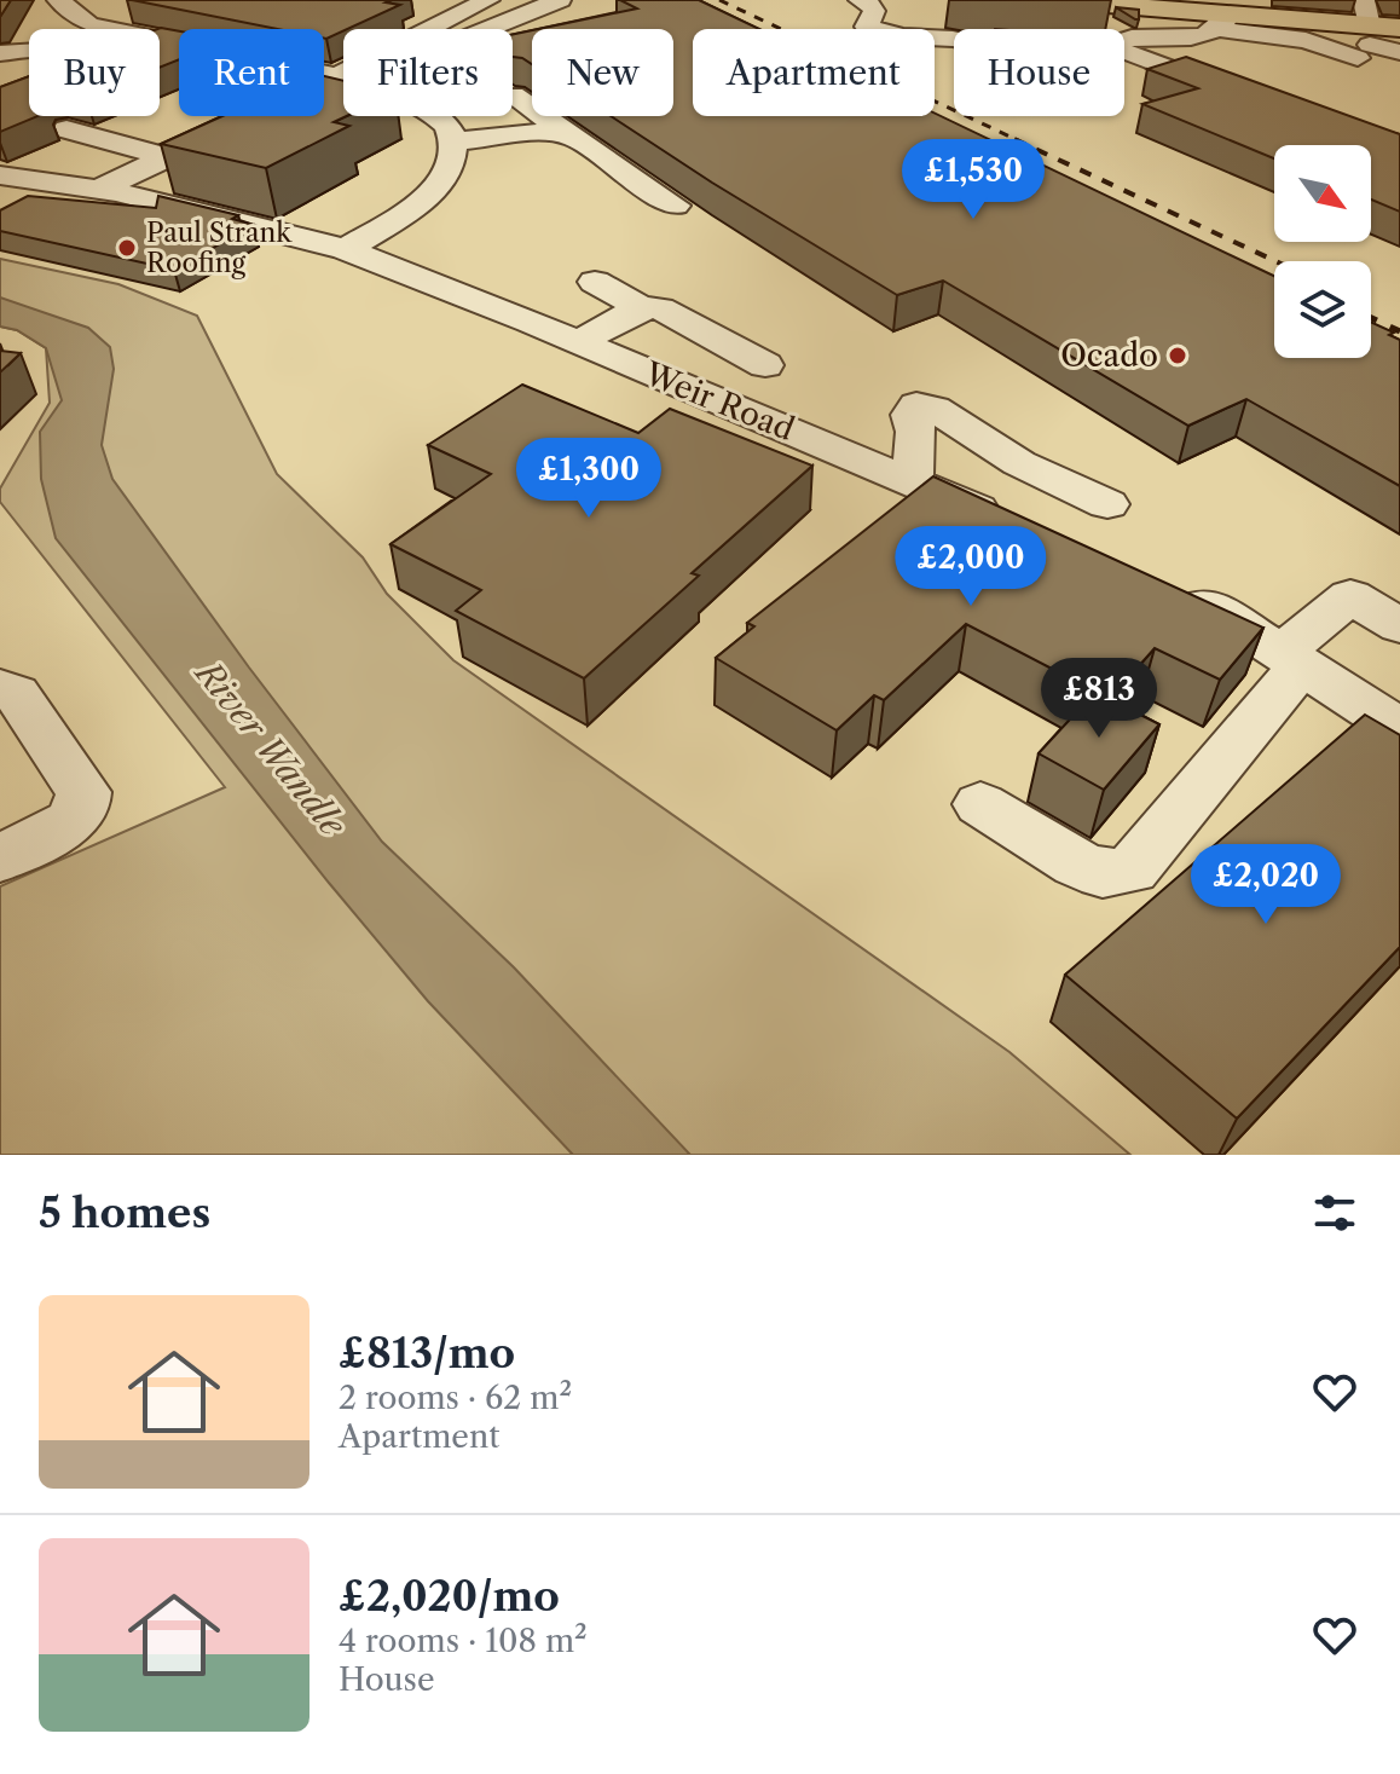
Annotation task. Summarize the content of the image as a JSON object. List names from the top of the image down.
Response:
{
  "streets": {
    "street": ["Weir Road"]
  },
  "water": ["River Wandle"],
  "places": ["Paul Strank Roofing", "Ocado"],
  "north": "bottom right",
  "page": {
    "chip": [
      "Buy",
      "Rent",
      "Filters",
      "New",
      "Apartment",
      "House"
    ],
    "price": [
      "£1,530",
      "£1,300",
      "£2,000",
      "£813",
      "£2,020"
    ],
    "heading": "5 homes",
    "list": [
      {
        "name": "£813/mo",
        "note": "2 rooms · 62 m² · Apartment"
      },
      {
        "name": "£2,020/mo",
        "note": "4 rooms · 108 m² · House"
      }
    ]
  }
}
